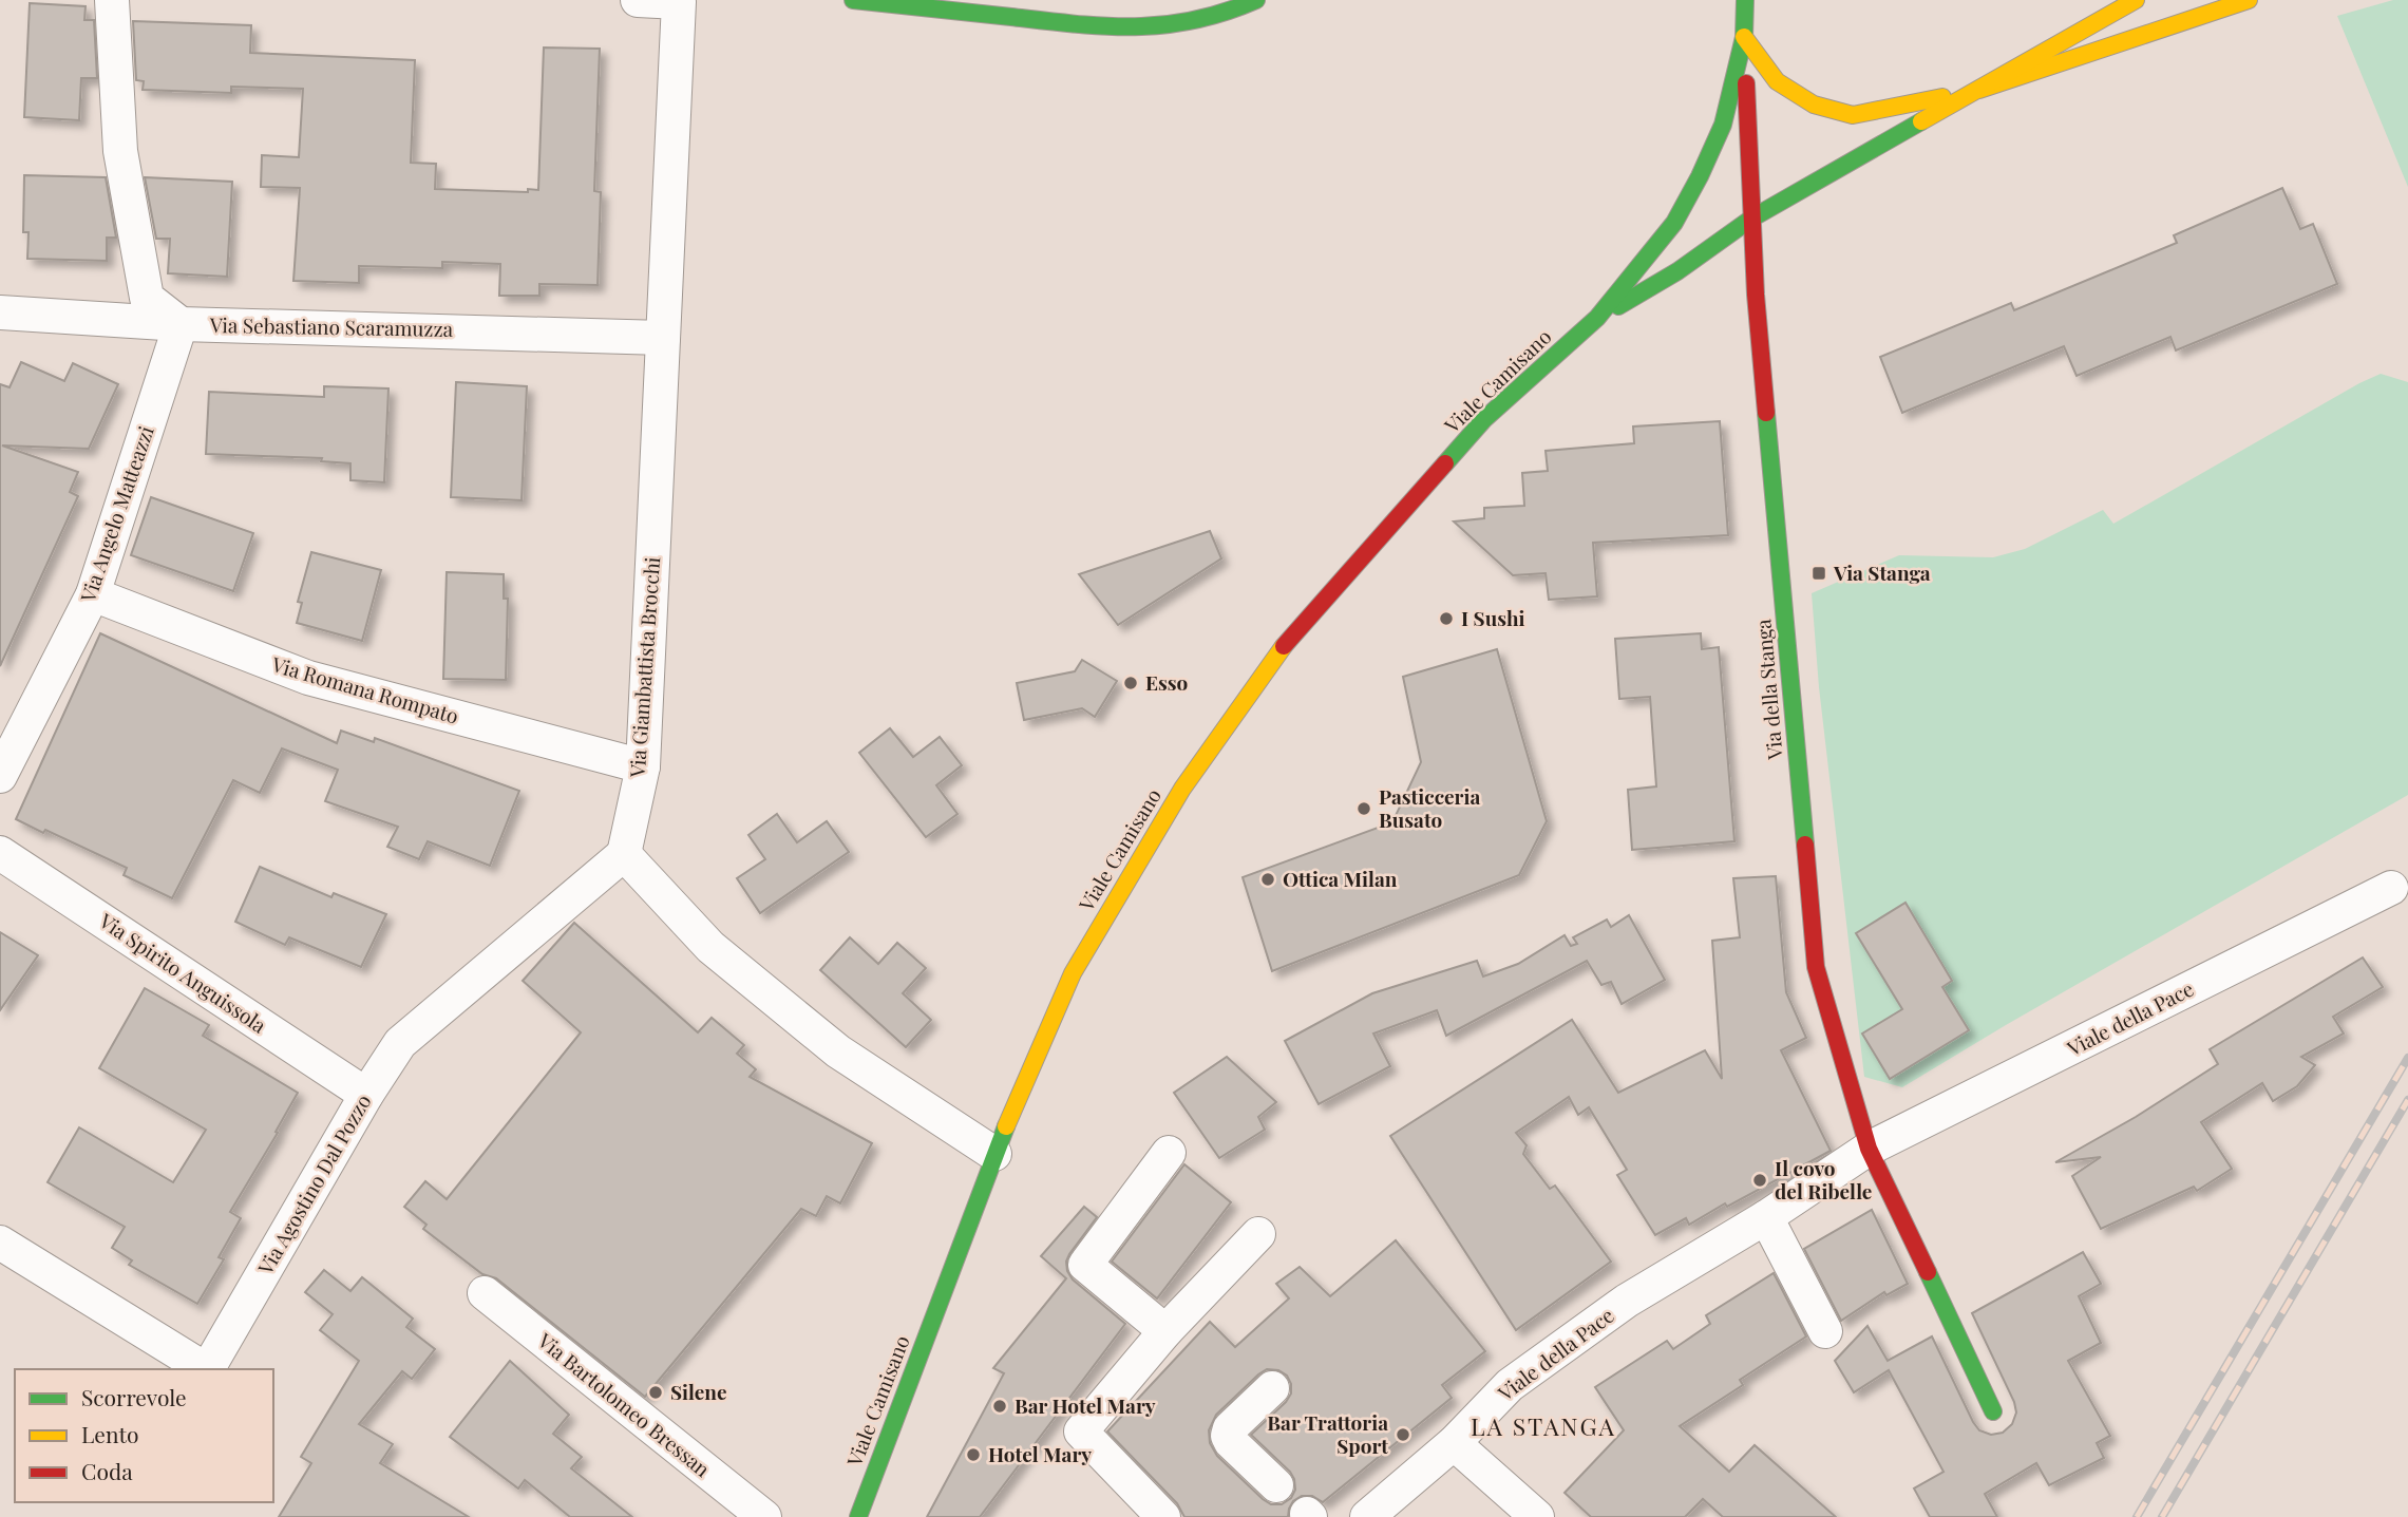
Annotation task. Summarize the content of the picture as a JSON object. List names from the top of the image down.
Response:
{
  "streets": {
    "main road": ["Viale Camisano", "Via della Stanga"],
    "street": [
      "Via Sebastiano Scaramuzza",
      "Via Angelo Matteazzi",
      "Via Giambattista Brocchi",
      "Via Romana Rompato",
      "Via Spirito Anguissola",
      "Viale della Pace",
      "Via Agostino Dal Pozzo",
      "Via Bartolomeo Bressan"
    ]
  },
  "crossings": [
    ["Via Sebastiano Scaramuzza", "Via Angelo Matteazzi"],
    ["Via Sebastiano Scaramuzza", "Via Giambattista Brocchi"],
    ["Viale Camisano", "Via della Stanga"],
    ["Via Angelo Matteazzi", "Via Romana Rompato"],
    ["Via Giambattista Brocchi", "Via Romana Rompato"],
    ["Via Giambattista Brocchi", "Via Agostino Dal Pozzo"],
    ["Via della Stanga", "Viale della Pace"],
    ["Via Spirito Anguissola", "Via Agostino Dal Pozzo"]
  ],
  "districts": ["LA STANGA"],
  "places": {
    "transit": ["Via Stanga"],
    "other": [
      "I Sushi",
      "Esso",
      "Pasticceria Busato",
      "Ottica Milan",
      "Il covo del Ribelle",
      "Silene",
      "Bar Hotel Mary",
      "Bar Trattoria Sport",
      "Hotel Mary"
    ]
  },
  "legend": ["Scorrevole", "Lento", "Coda"]
}
